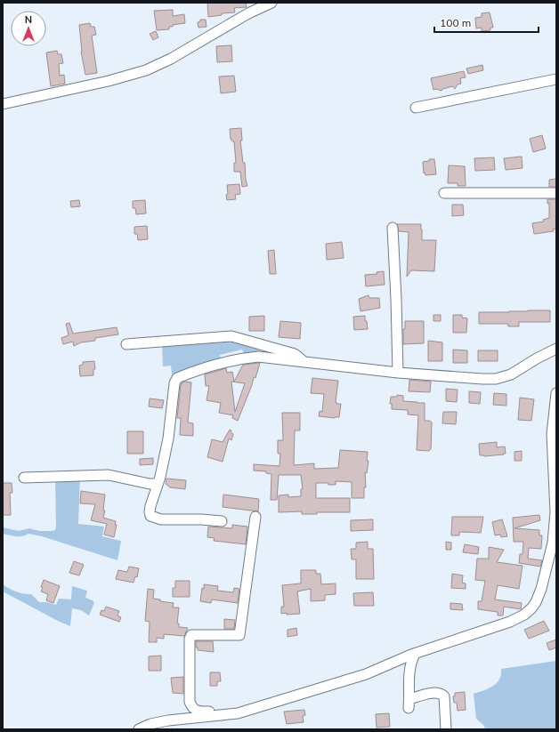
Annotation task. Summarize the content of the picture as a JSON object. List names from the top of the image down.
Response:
{
  "scale_bar": "100 m",
  "north": "top"
}
